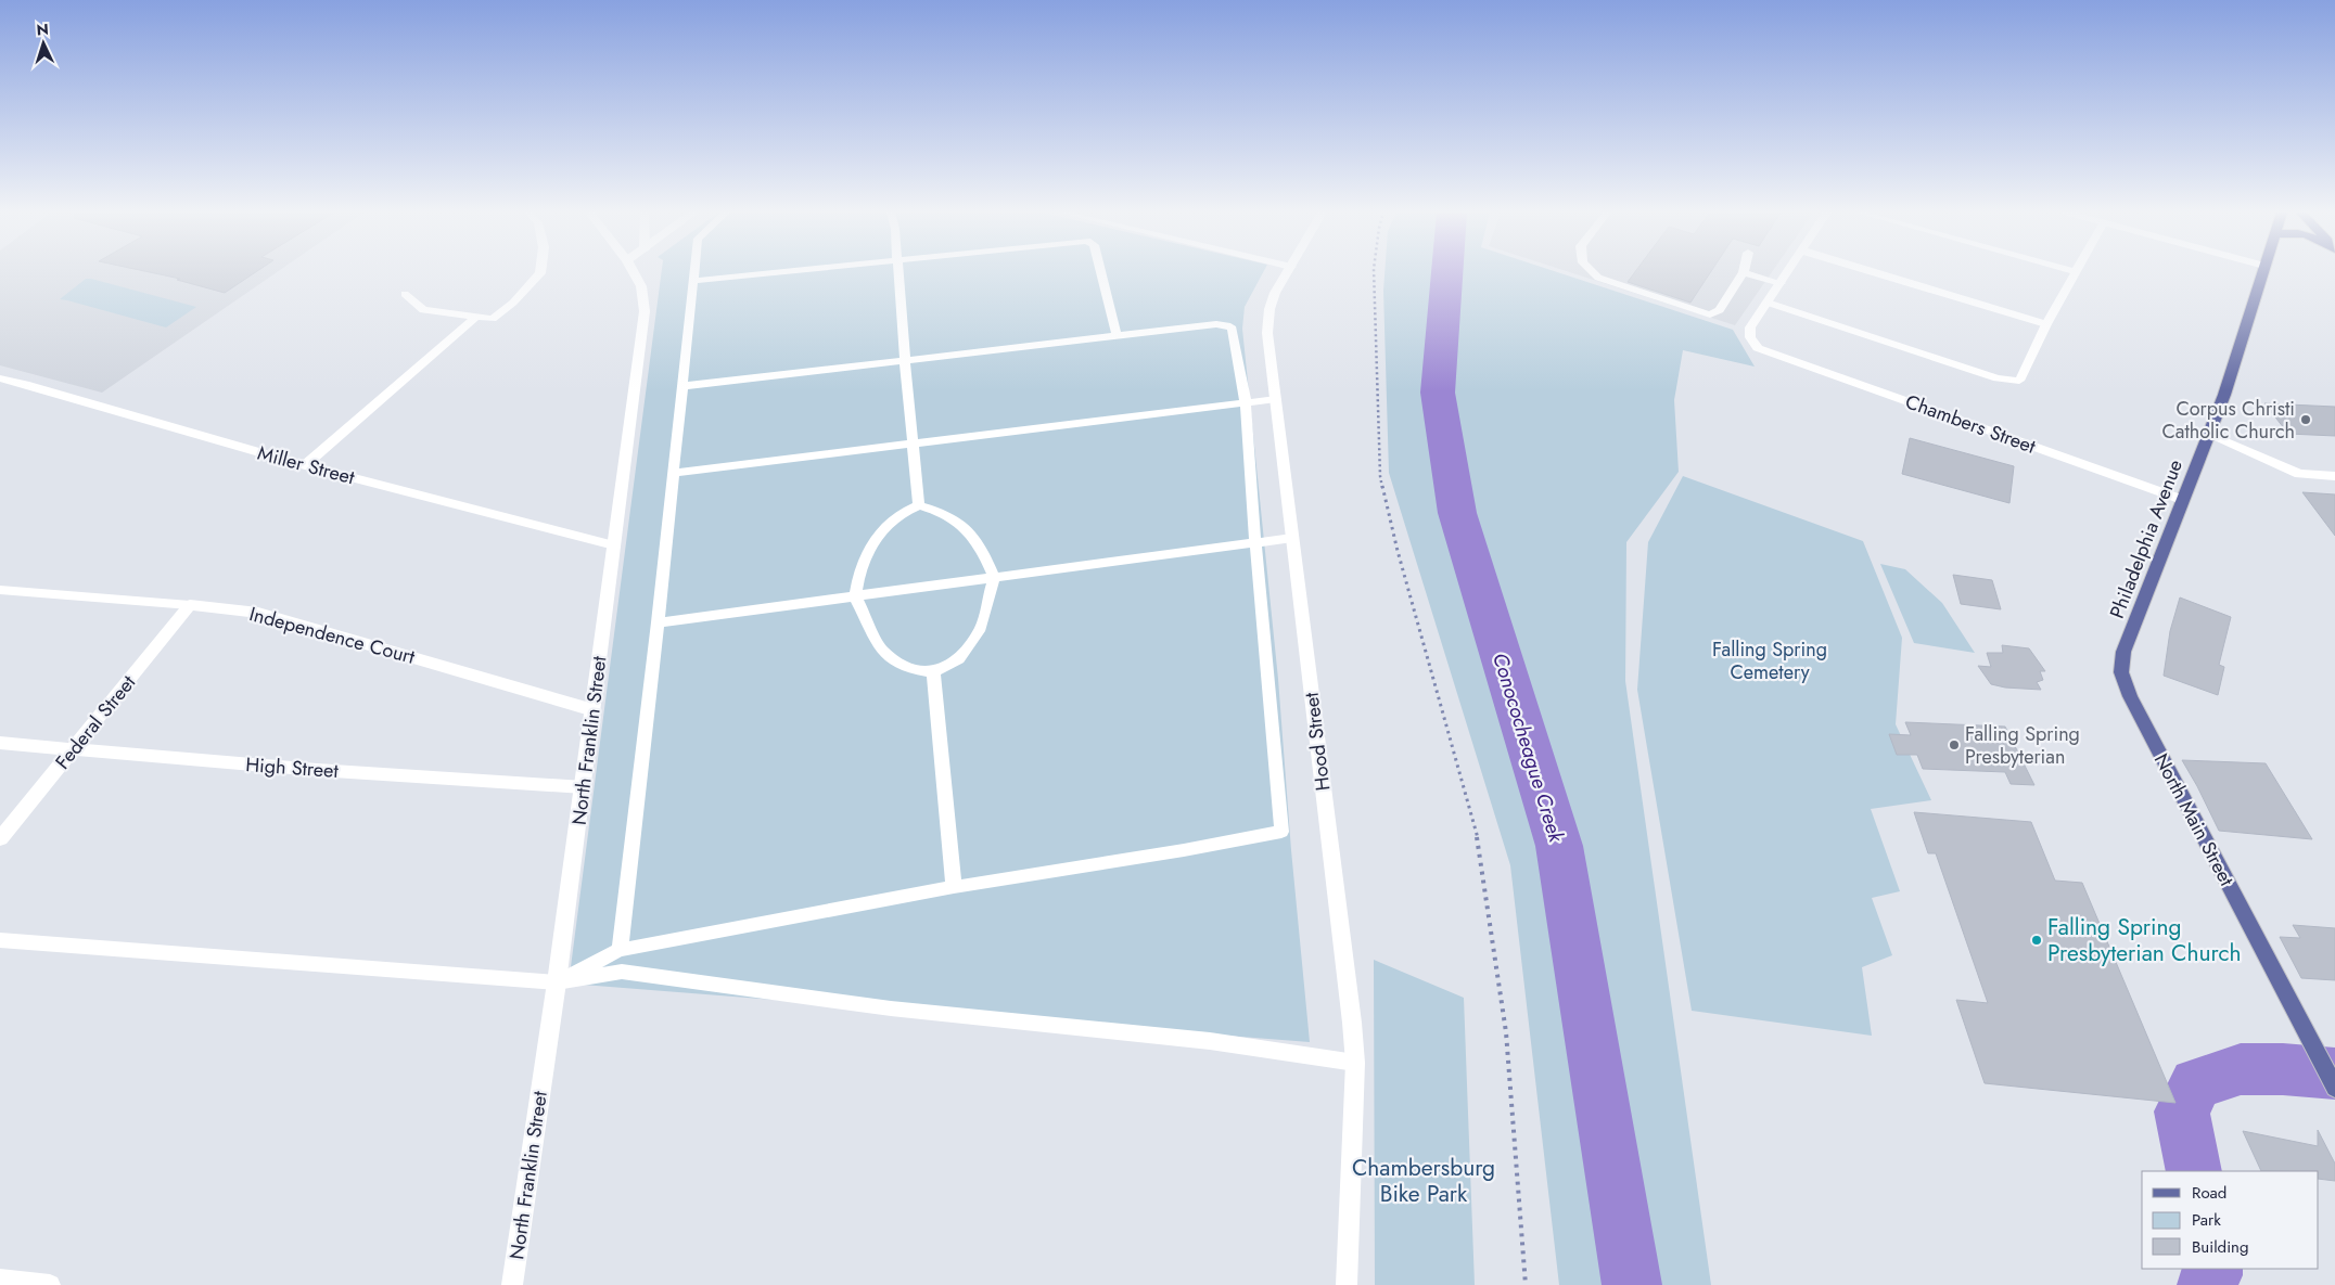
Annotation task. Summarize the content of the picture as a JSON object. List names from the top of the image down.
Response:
{
  "streets": {
    "main road": ["Philadelphia Avenue", "North Main Street"],
    "street": [
      "Chambers Street",
      "Miller Street",
      "Independence Court",
      "Federal Street",
      "North Franklin Street",
      "Hood Street",
      "High Street"
    ]
  },
  "crossings": [
    ["Chambers Street", "Philadelphia Avenue"],
    ["Miller Street", "North Franklin Street"],
    ["Philadelphia Avenue", "North Main Street"],
    ["Independence Court", "Federal Street"],
    ["Independence Court", "North Franklin Street"],
    ["Federal Street", "High Street"],
    ["North Franklin Street", "High Street"]
  ],
  "water": ["Conococheague Creek"],
  "parks": ["Falling Spring Cemetery", "Chambersburg Bike Park"],
  "places": ["Corpus Christi Catholic Church", "Falling Spring Presbyterian", "Falling Spring Presbyterian Church"],
  "legend": ["Road", "Park", "Building"],
  "north": "top"
}
